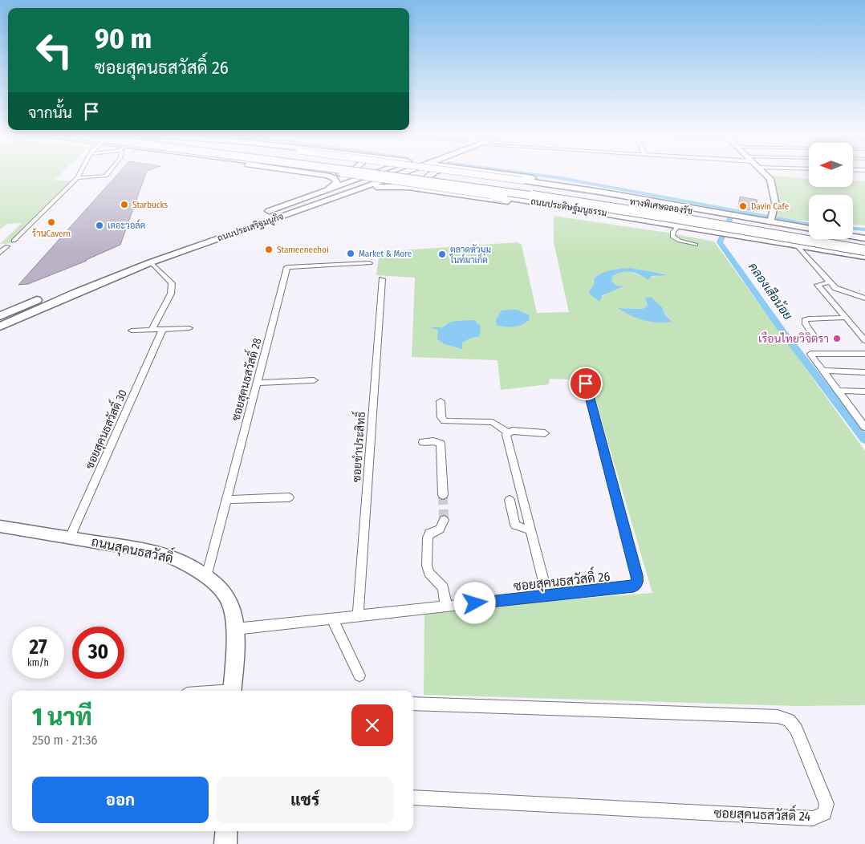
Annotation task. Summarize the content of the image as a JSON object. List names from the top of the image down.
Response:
{
  "streets": {
    "highway": ["ทางพิเศษฉลองรัช"],
    "main road": ["ถนนประดิษฐ์มนูธรรม", "ถนนประเสริฐมนูกิจ"],
    "street": [
      "ซอยสุคนธสวัสดิ์ 28",
      "ซอยสุคนธสวัสดิ์ 30",
      "ซอยขำประสิทธิ์",
      "ถนนสุคนธสวัสดิ์",
      "ซอยสุคนธสวัสดิ์ 26",
      "ซอยสุคนธสวัสดิ์ 24"
    ]
  },
  "crossings": [
    ["ซอยสุคนธสวัสดิ์ 28", "ถนนสุคนธสวัสดิ์"],
    ["ซอยสุคนธสวัสดิ์ 30", "ถนนสุคนธสวัสดิ์"],
    ["ซอยขำประสิทธิ์", "ซอยสุคนธสวัสดิ์ 26"],
    ["ถนนสุคนธสวัสดิ์", "ซอยสุคนธสวัสดิ์ 26"]
  ],
  "water": ["คลองเสือน้อย"],
  "places": [
    "Starbucks",
    "Davin Cafe",
    "ร้านCavern",
    "เดอะวอล์ค",
    "Stameeneehoi",
    "Market & More",
    "ตลาดหัวมุม ไนท์มาเก็ต",
    "เรือนไทยวิจิตรา"
  ],
  "north": "left",
  "page": {
    "turn": ["90 m", "ซอยสุคนธสวัสดิ์ 26"],
    "then": "จากนั้น",
    "speed": "27 km/h",
    "limit": "30",
    "heading": ["1 นาที", "250 m · 21:36"],
    "buttons": ["ออก", "แชร์"]
  }
}
